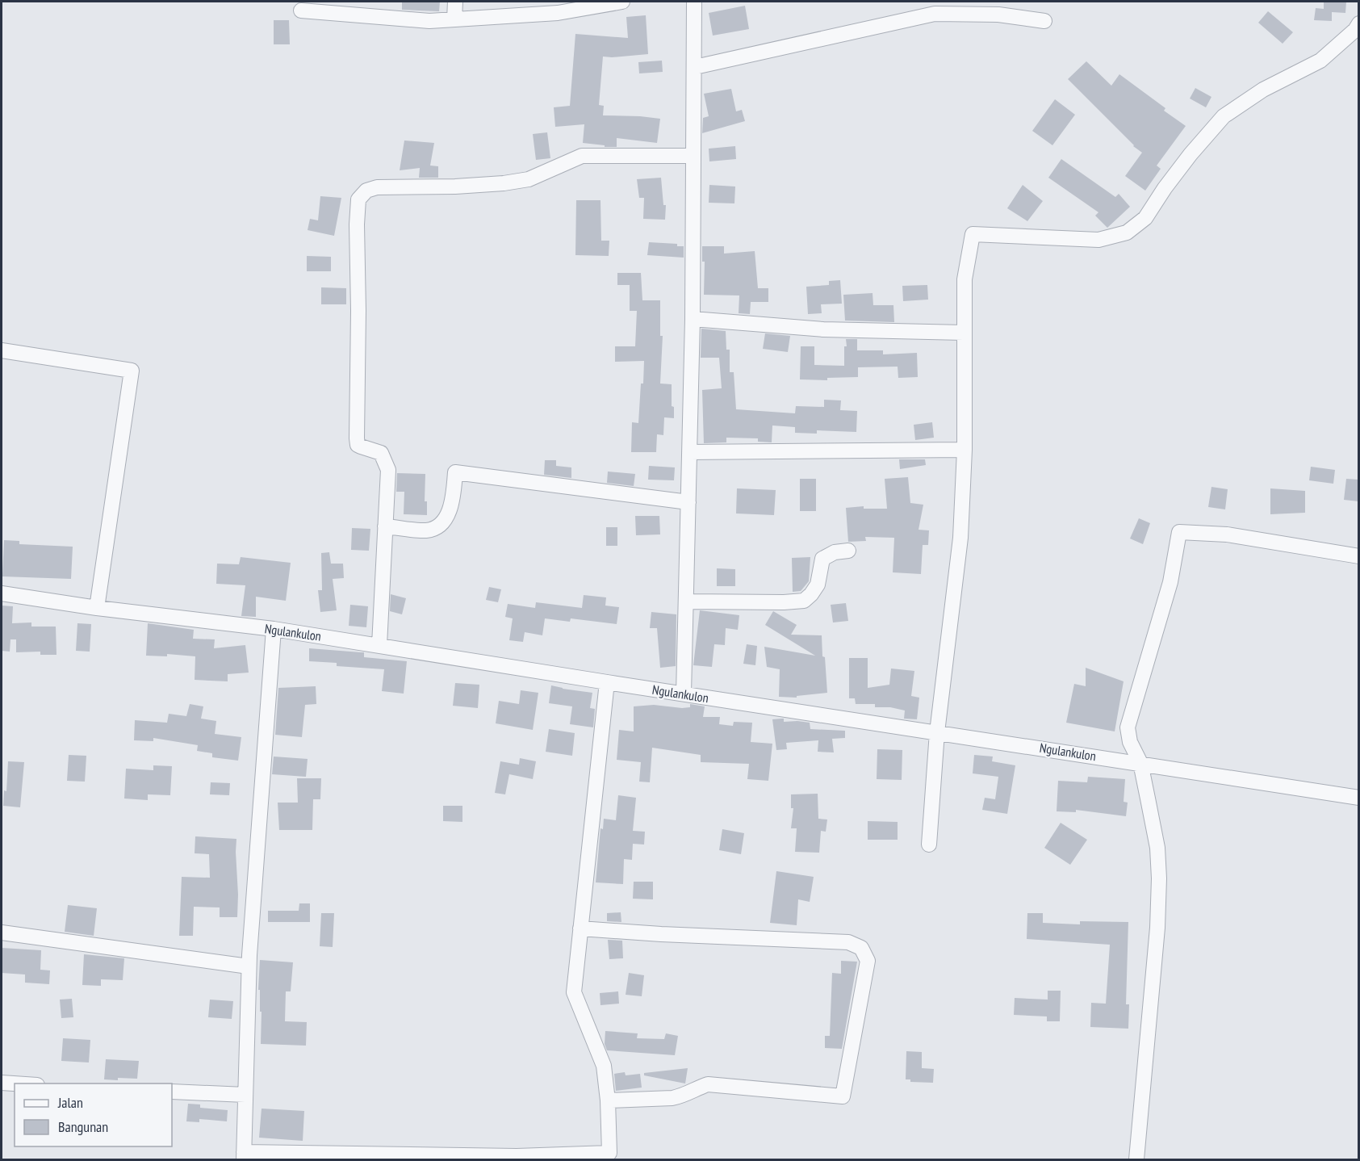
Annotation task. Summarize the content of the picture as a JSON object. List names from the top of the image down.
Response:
{
  "streets": {
    "street": ["Ngulankulon"]
  },
  "legend": ["Jalan", "Bangunan"]
}
